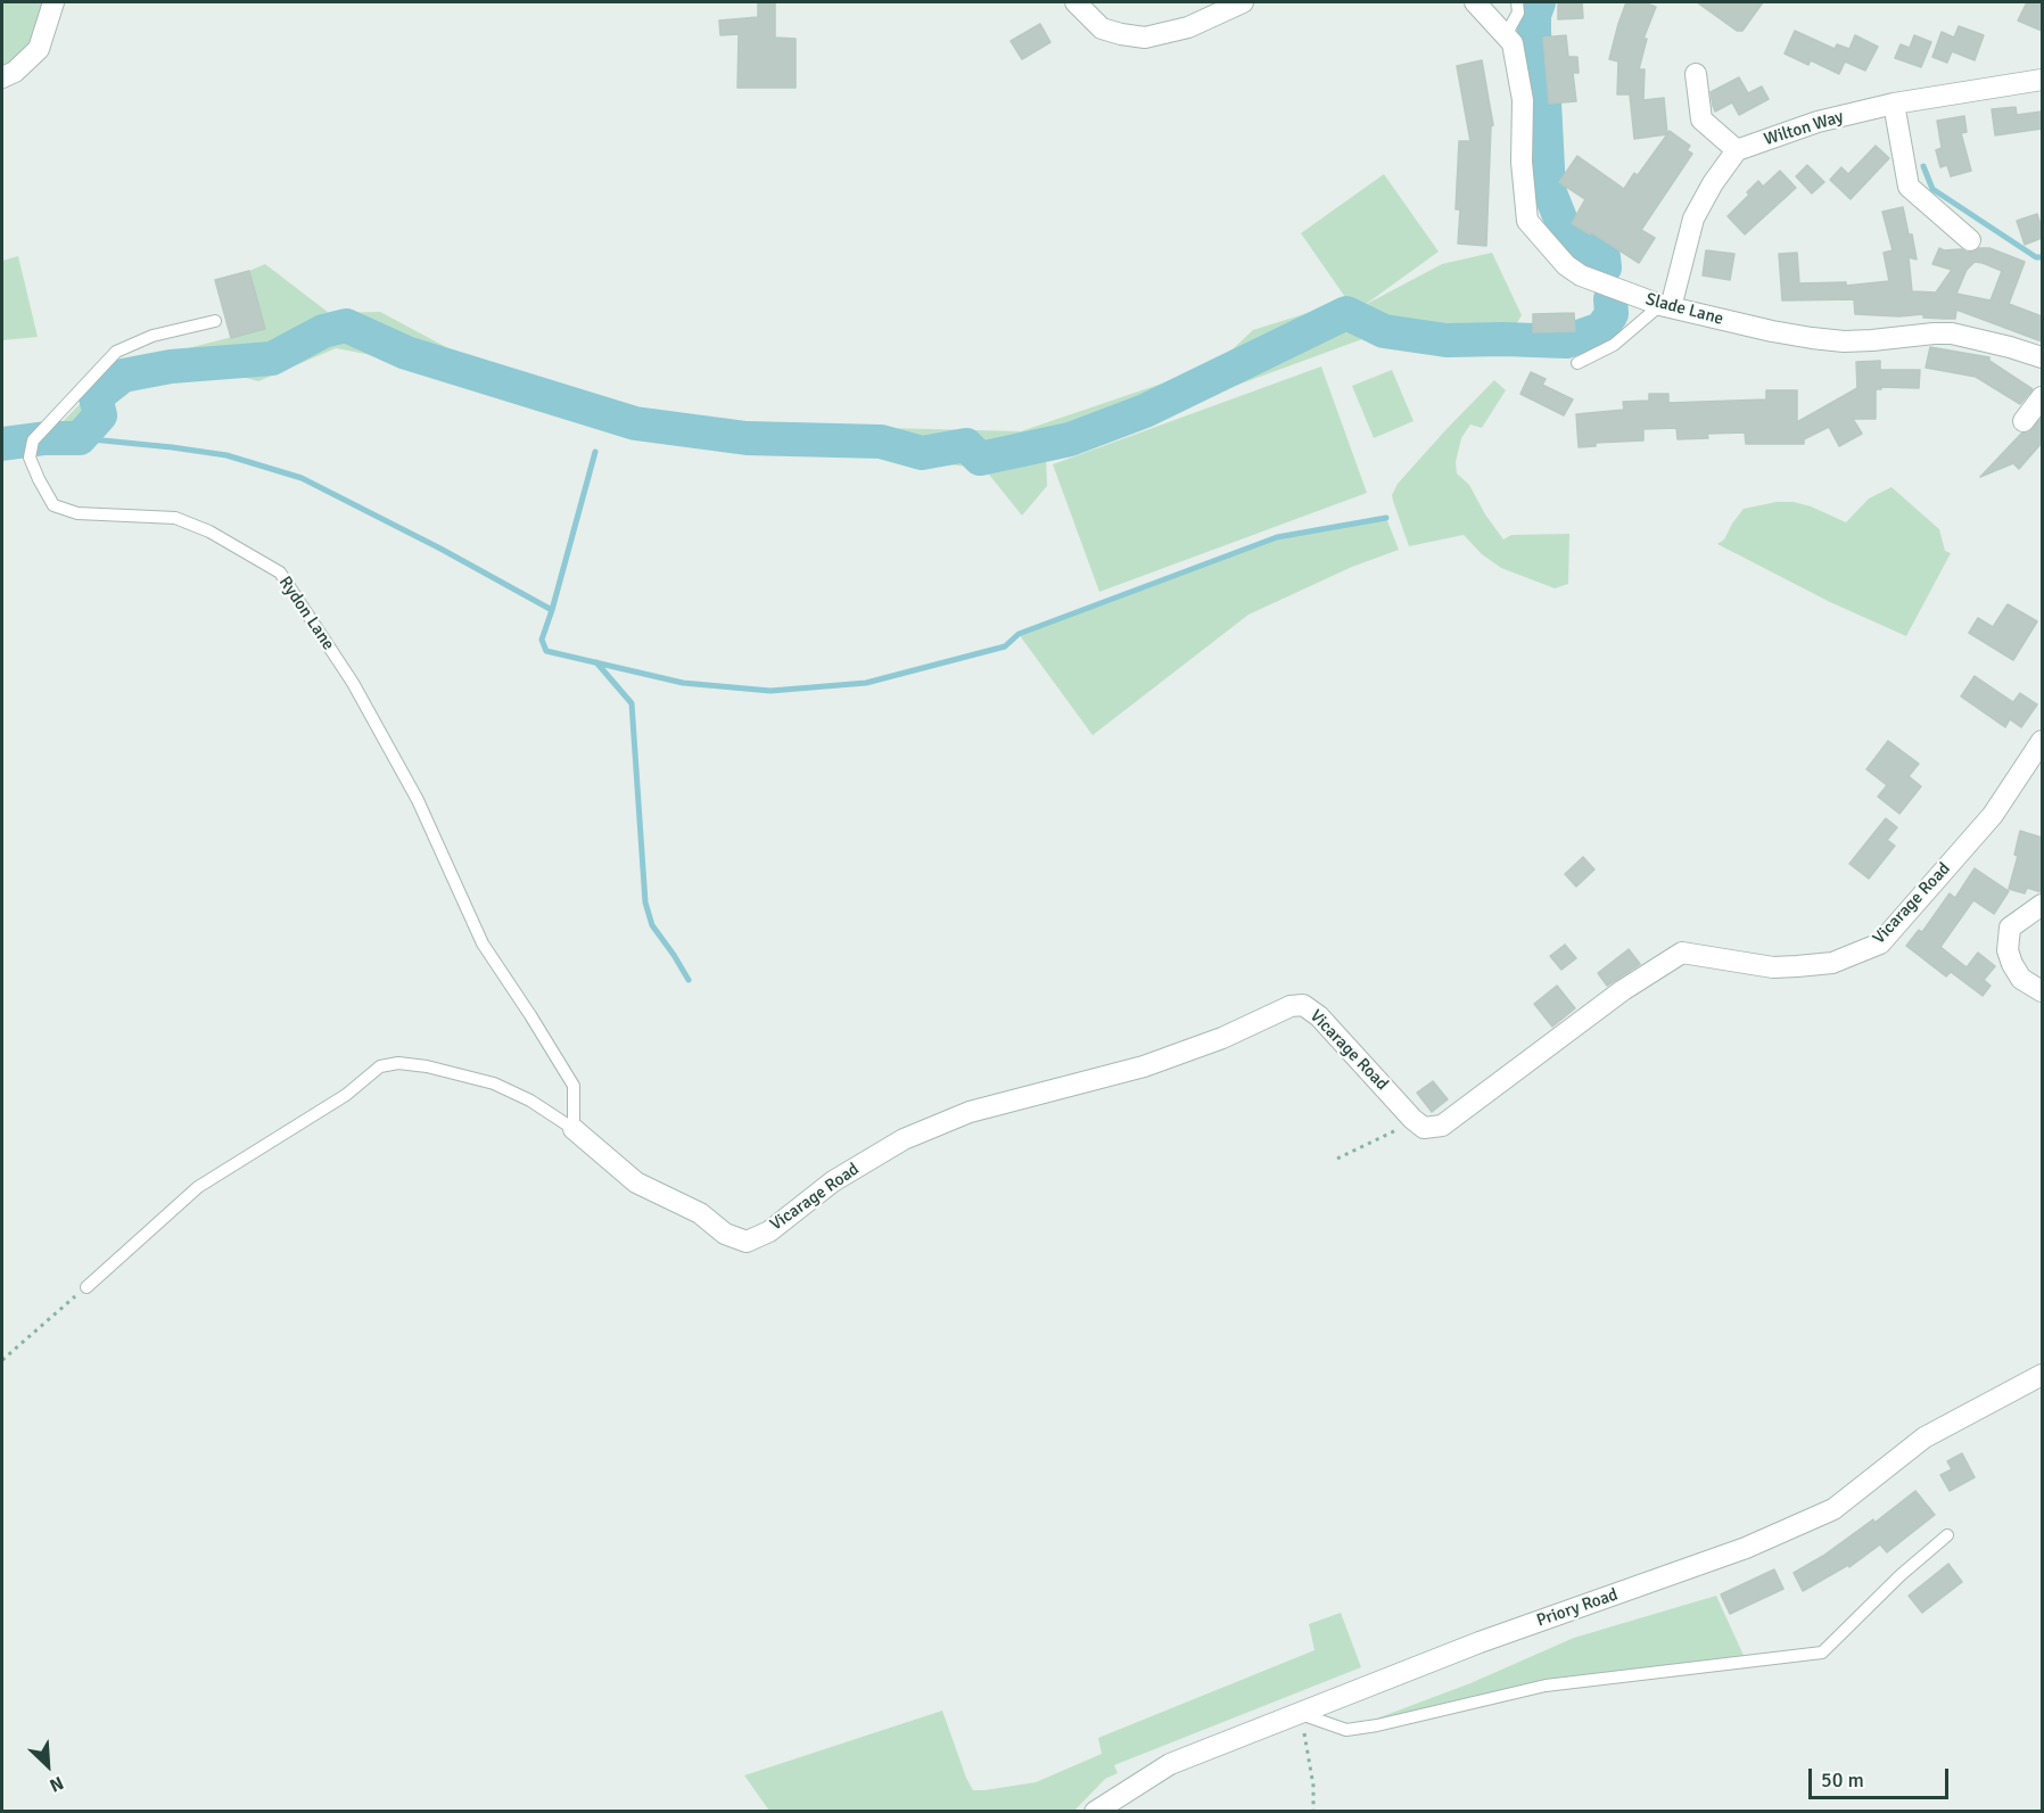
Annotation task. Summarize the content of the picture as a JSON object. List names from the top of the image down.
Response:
{
  "streets": {
    "street": [
      "Wilton Way",
      "Slade Lane",
      "Vicarage Road",
      "Priory Road"
    ],
    "lane": ["Rydon Lane"]
  },
  "crossings": [
    ["Rydon Lane", "Vicarage Road"]
  ],
  "scale_bar": "50 m",
  "north": "bottom right"
}
